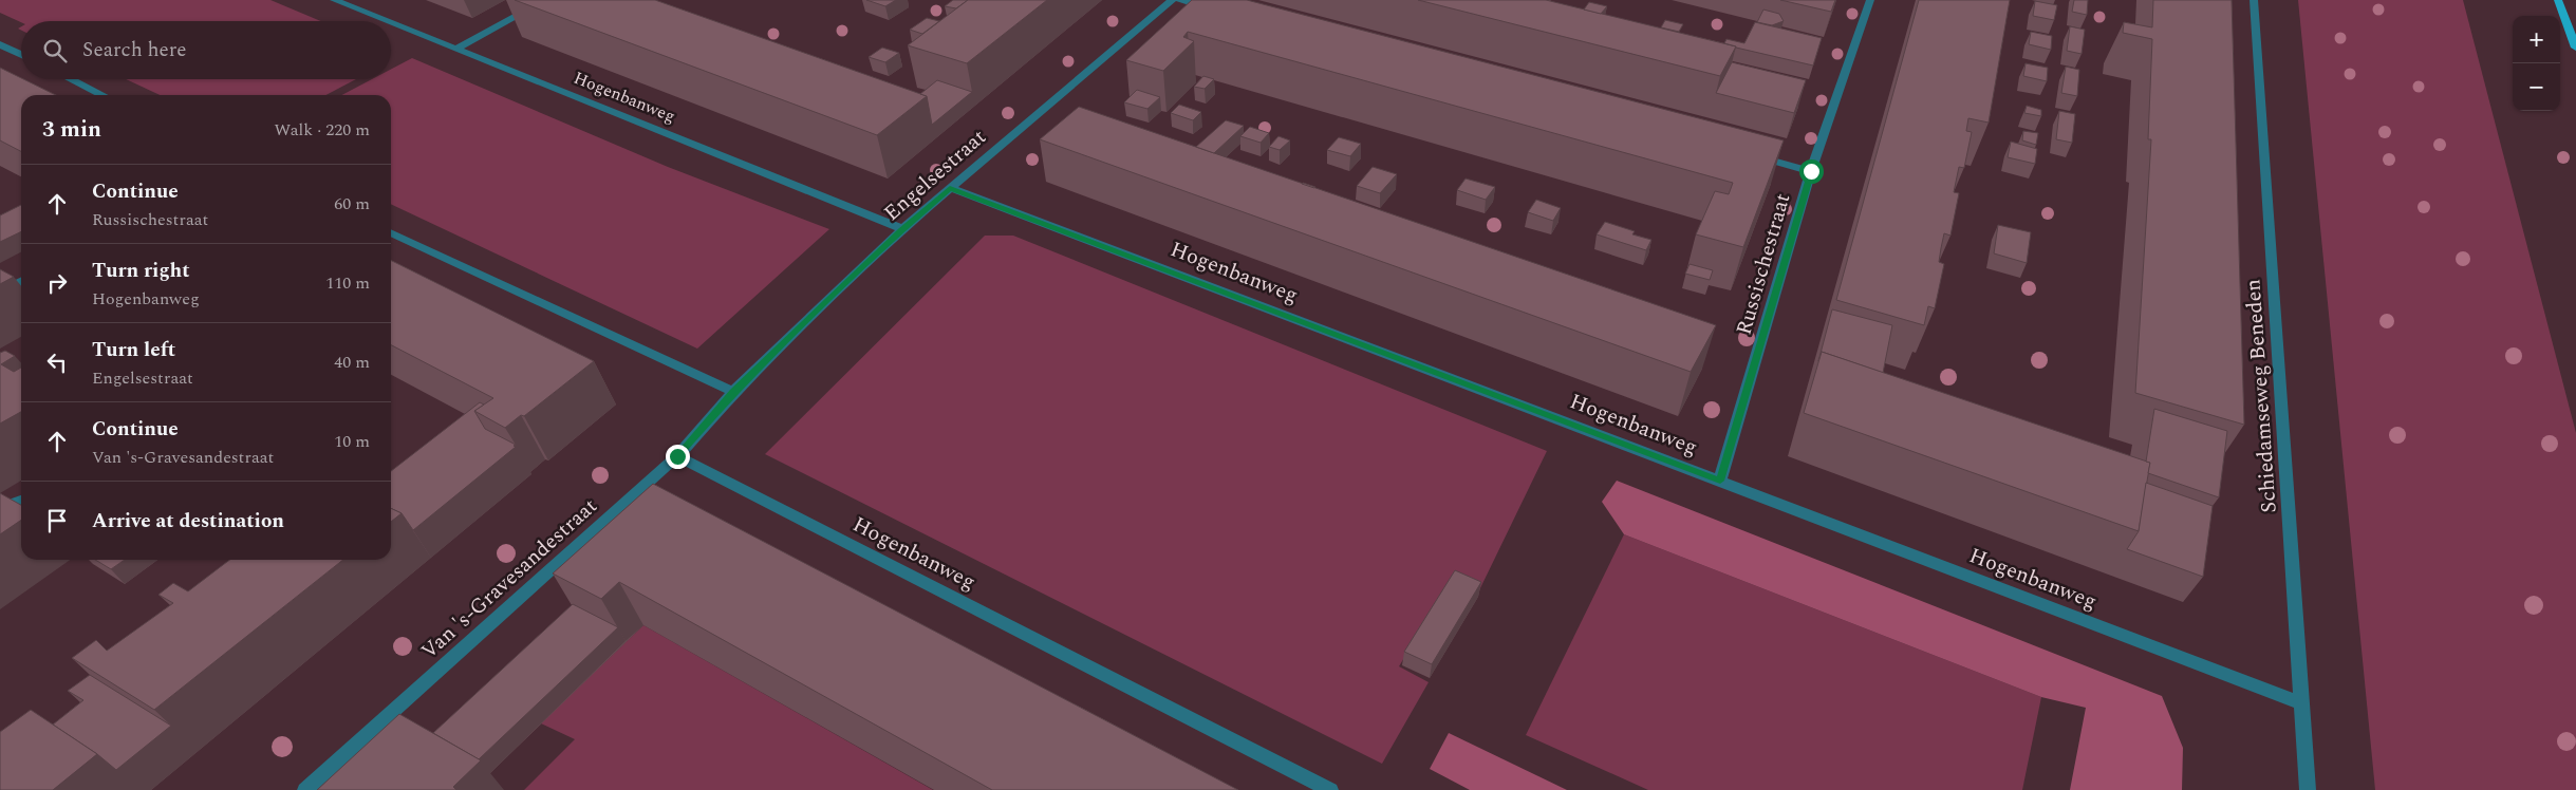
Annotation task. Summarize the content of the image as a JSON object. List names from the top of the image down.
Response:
{
  "streets": {
    "street": [
      "Hogenbanweg",
      "Engelsestraat",
      "Russischestraat",
      "Schiedamseweg Beneden",
      "Van 's-Gravesandestraat"
    ]
  },
  "crossings": [
    ["Hogenbanweg", "Engelsestraat"],
    ["Hogenbanweg", "Russischestraat"],
    ["Hogenbanweg", "Schiedamseweg Beneden"],
    ["Hogenbanweg", "Van 's-Gravesandestraat"],
    ["Engelsestraat", "Van 's-Gravesandestraat"]
  ],
  "page": {
    "map_buttons": ["+", "−"],
    "search": "Search here",
    "heading": ["3 min", "Walk · 220 m"],
    "list": [
      ["Continue", "Russischestraat", "60 m"],
      ["Turn right", "Hogenbanweg", "110 m"],
      ["Turn left", "Engelsestraat", "40 m"],
      ["Continue", "Van 's-Gravesandestraat", "10 m"],
      "Arrive at destination"
    ]
  }
}
